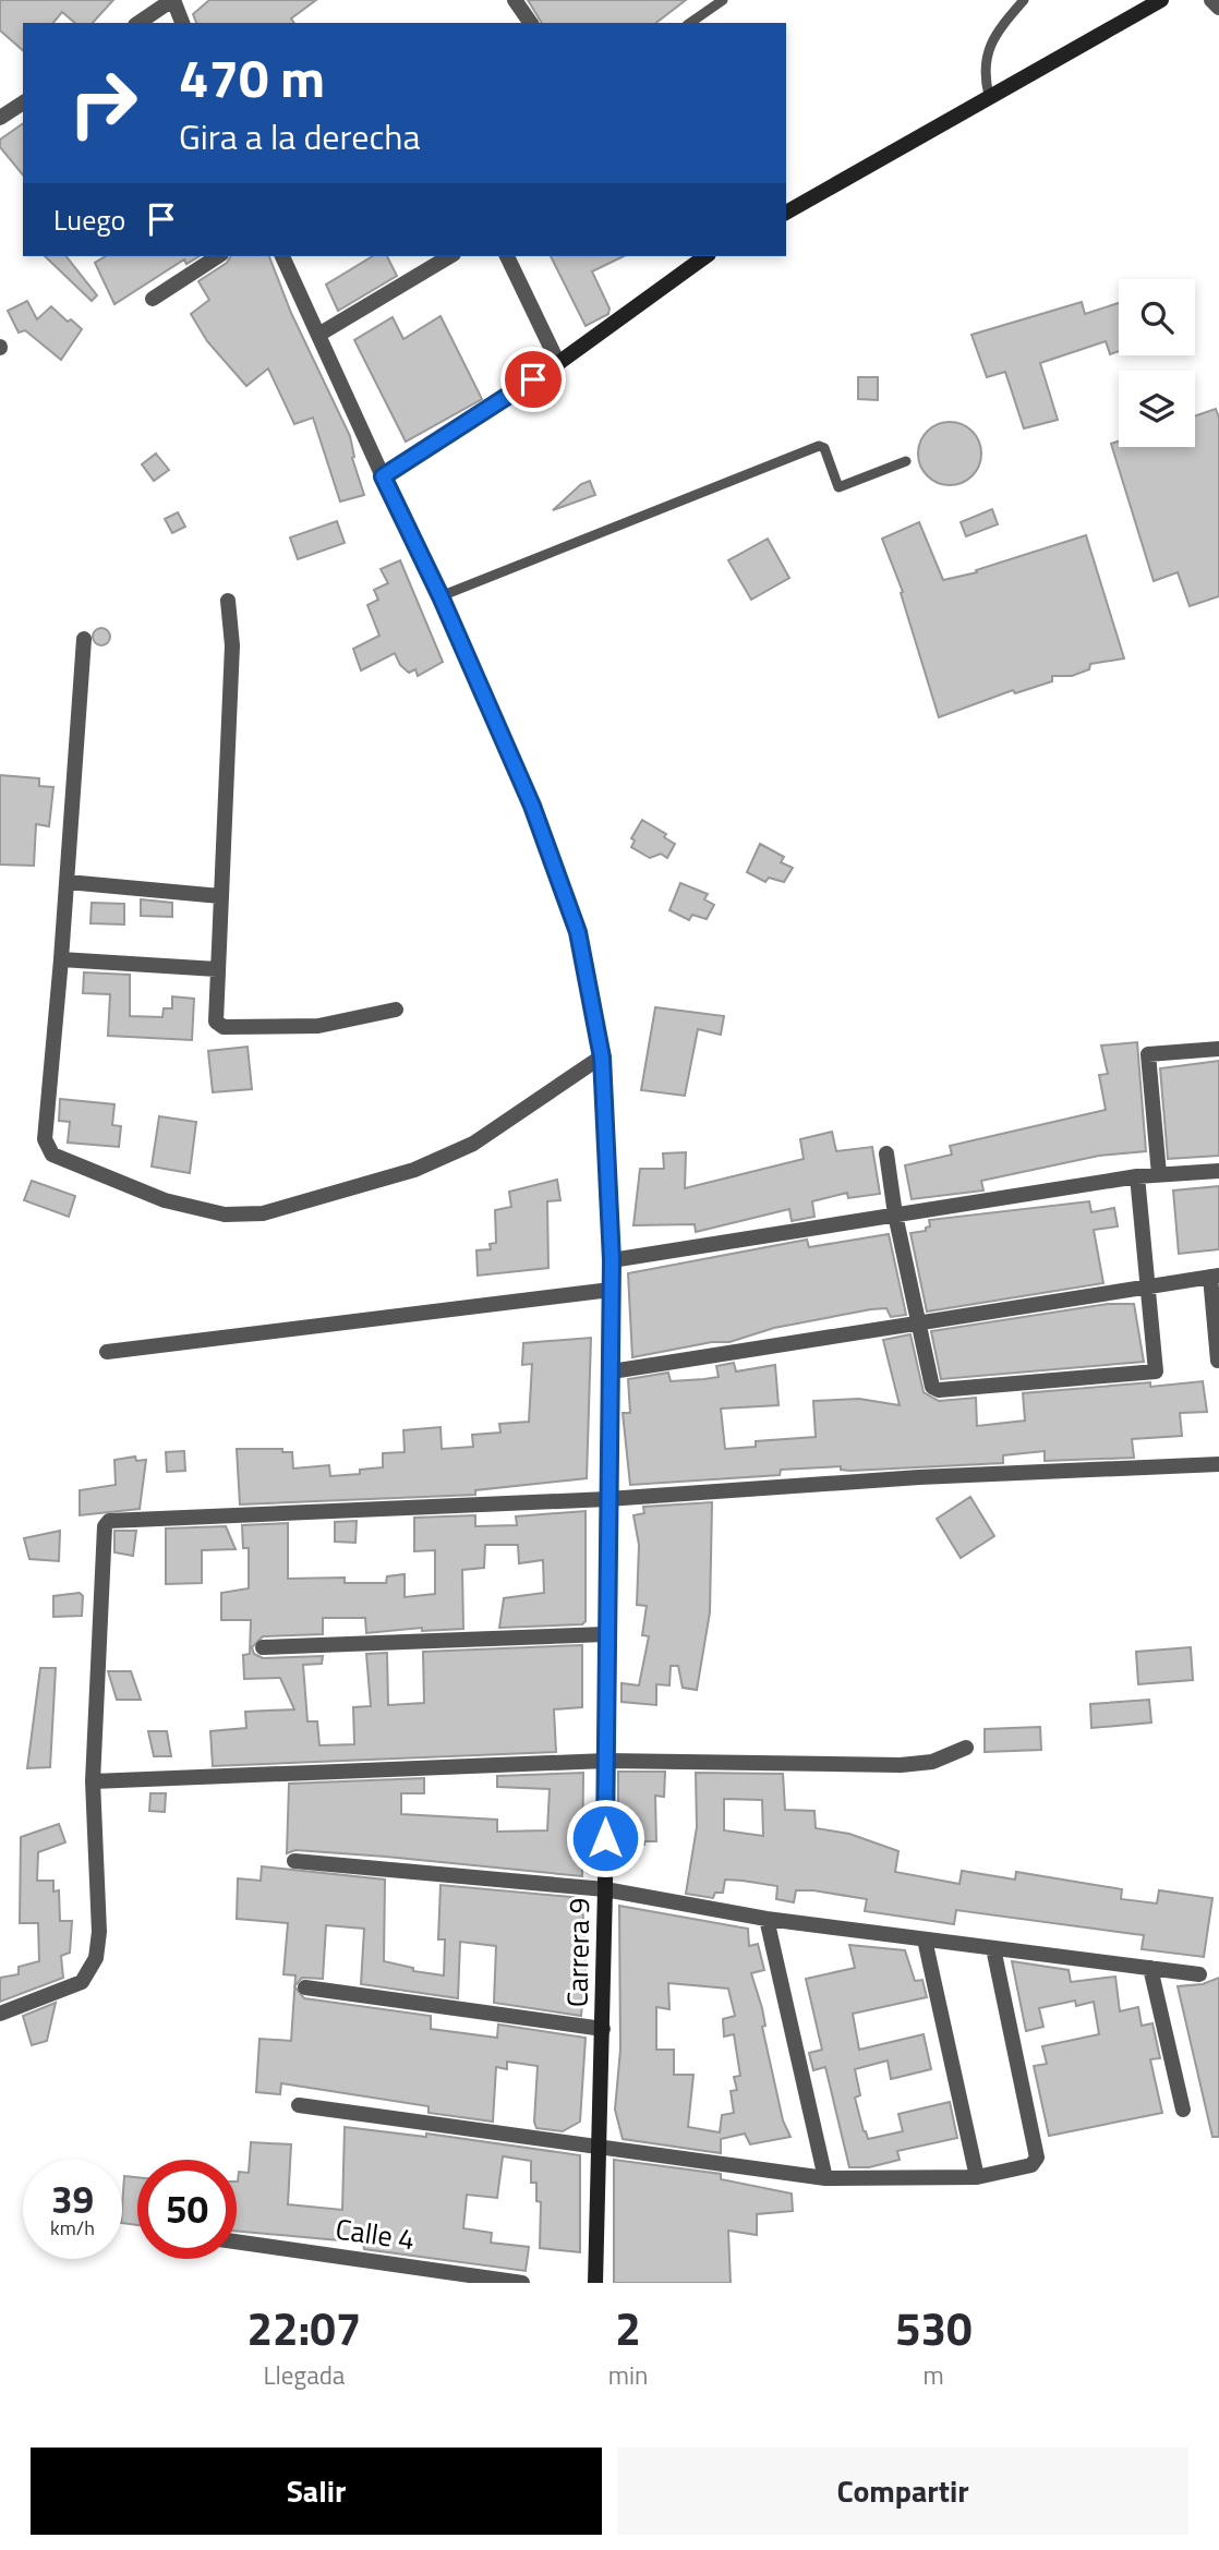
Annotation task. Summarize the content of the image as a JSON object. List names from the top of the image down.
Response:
{
  "streets": {
    "main road": ["Carrera 9"],
    "street": ["Calle 4"]
  },
  "page": {
    "turn": ["470 m", "Gira a la derecha"],
    "then": "Luego",
    "speed": "39 km/h",
    "limit": "50",
    "eta": [
      "22:07",
      "Llegada",
      "2",
      "min",
      "530",
      "m"
    ],
    "buttons": ["Salir", "Compartir"]
  }
}
